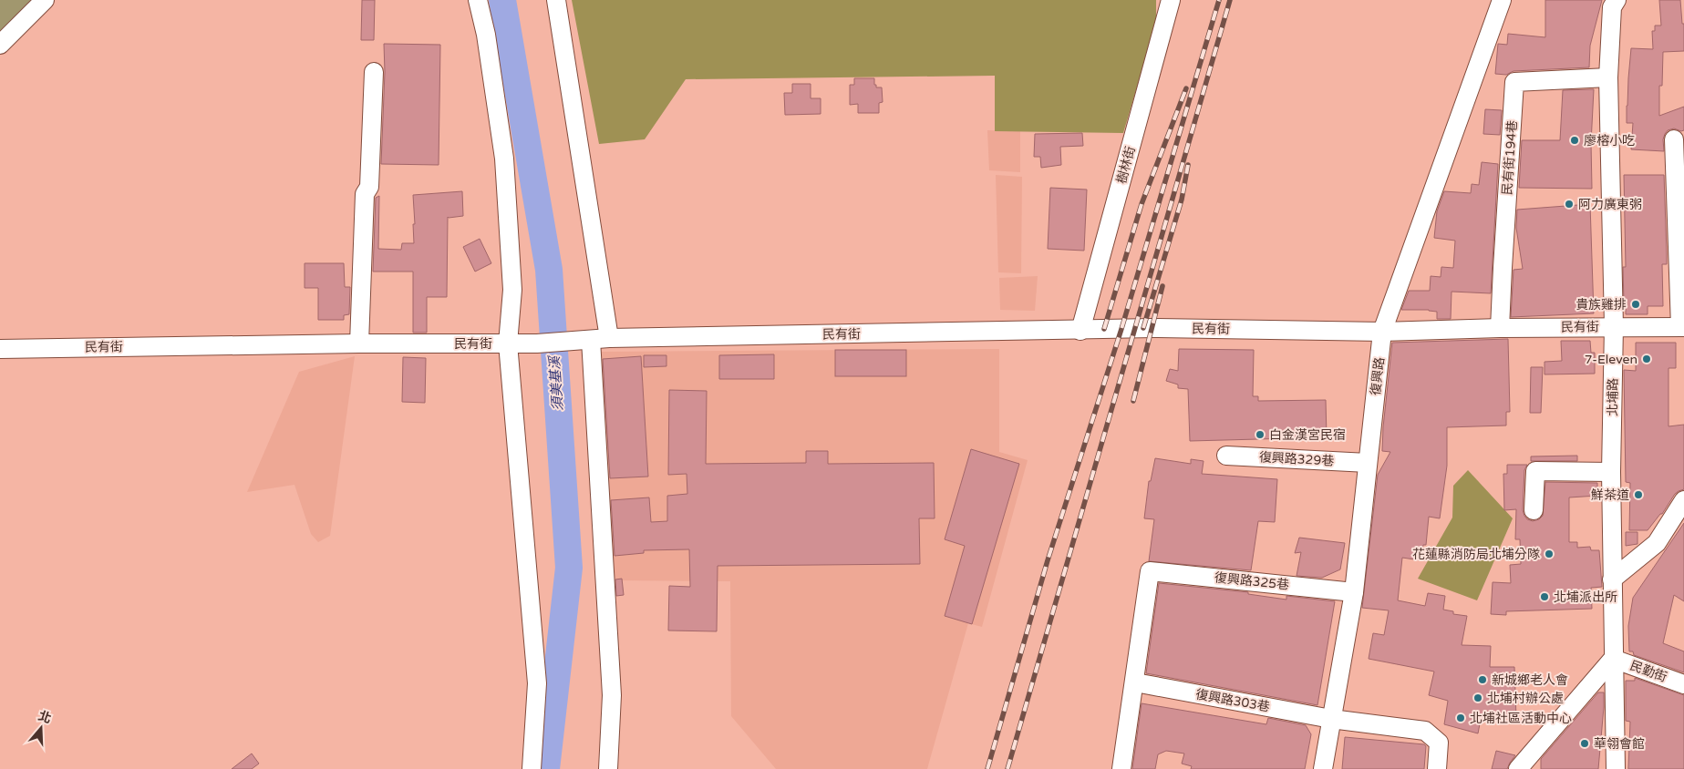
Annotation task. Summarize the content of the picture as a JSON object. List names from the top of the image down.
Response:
{
  "streets": {
    "street": [
      "民有街194巷",
      "樹林街",
      "民有街",
      "復興路",
      "北埔路",
      "復興路329巷",
      "復興路325巷",
      "民勤街",
      "復興路303巷"
    ]
  },
  "crossings": [
    ["民有街194巷", "民有街"],
    ["民有街194巷", "北埔路"],
    ["樹林街", "民有街"],
    ["民有街", "復興路"],
    ["民有街", "北埔路"],
    ["復興路", "復興路329巷"],
    ["復興路", "復興路325巷"],
    ["復興路", "復興路303巷"],
    ["北埔路", "民勤街"],
    ["復興路325巷", "復興路303巷"]
  ],
  "water": ["須美基溪"],
  "places": [
    "廖榕小吃",
    "阿力廣東粥",
    "貴族雞排",
    "7-Eleven",
    "白金漢宮民宿",
    "鮮茶道",
    "花蓮縣消防局北埔分隊",
    "北埔派出所",
    "新城鄉老人會",
    "北埔村辦公處",
    "北埔社區活動中心",
    "華翎會館"
  ],
  "north": "top"
}
